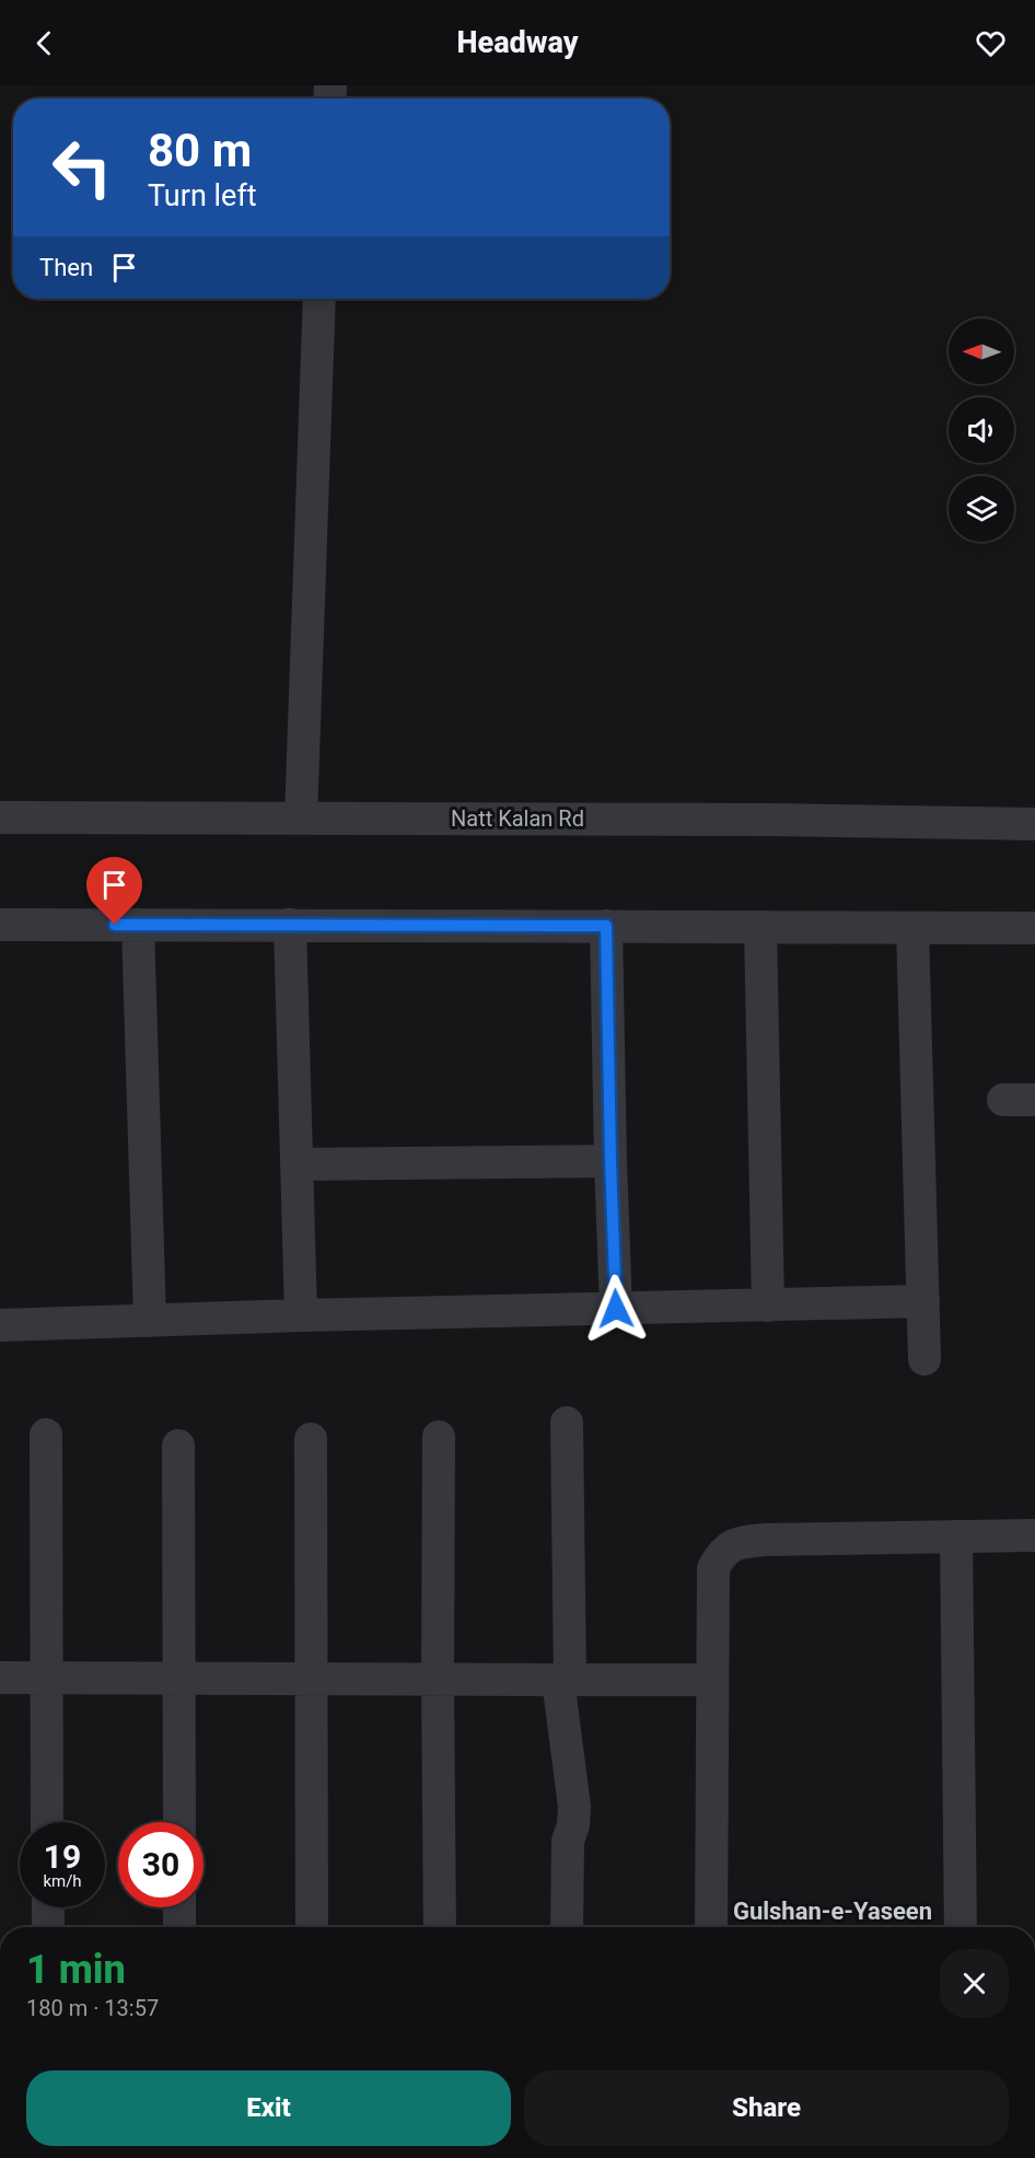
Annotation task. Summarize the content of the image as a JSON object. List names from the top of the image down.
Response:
{
  "streets": {
    "street": ["Natt Kalan Rd"]
  },
  "districts": ["Gulshan-e-Yaseen"],
  "north": "left",
  "page": {
    "header": "Headway",
    "turn": ["80 m", "Turn left"],
    "then": "Then",
    "speed": "19 km/h",
    "limit": "30",
    "heading": ["1 min", "180 m · 13:57"],
    "buttons": ["Exit", "Share"]
  }
}
